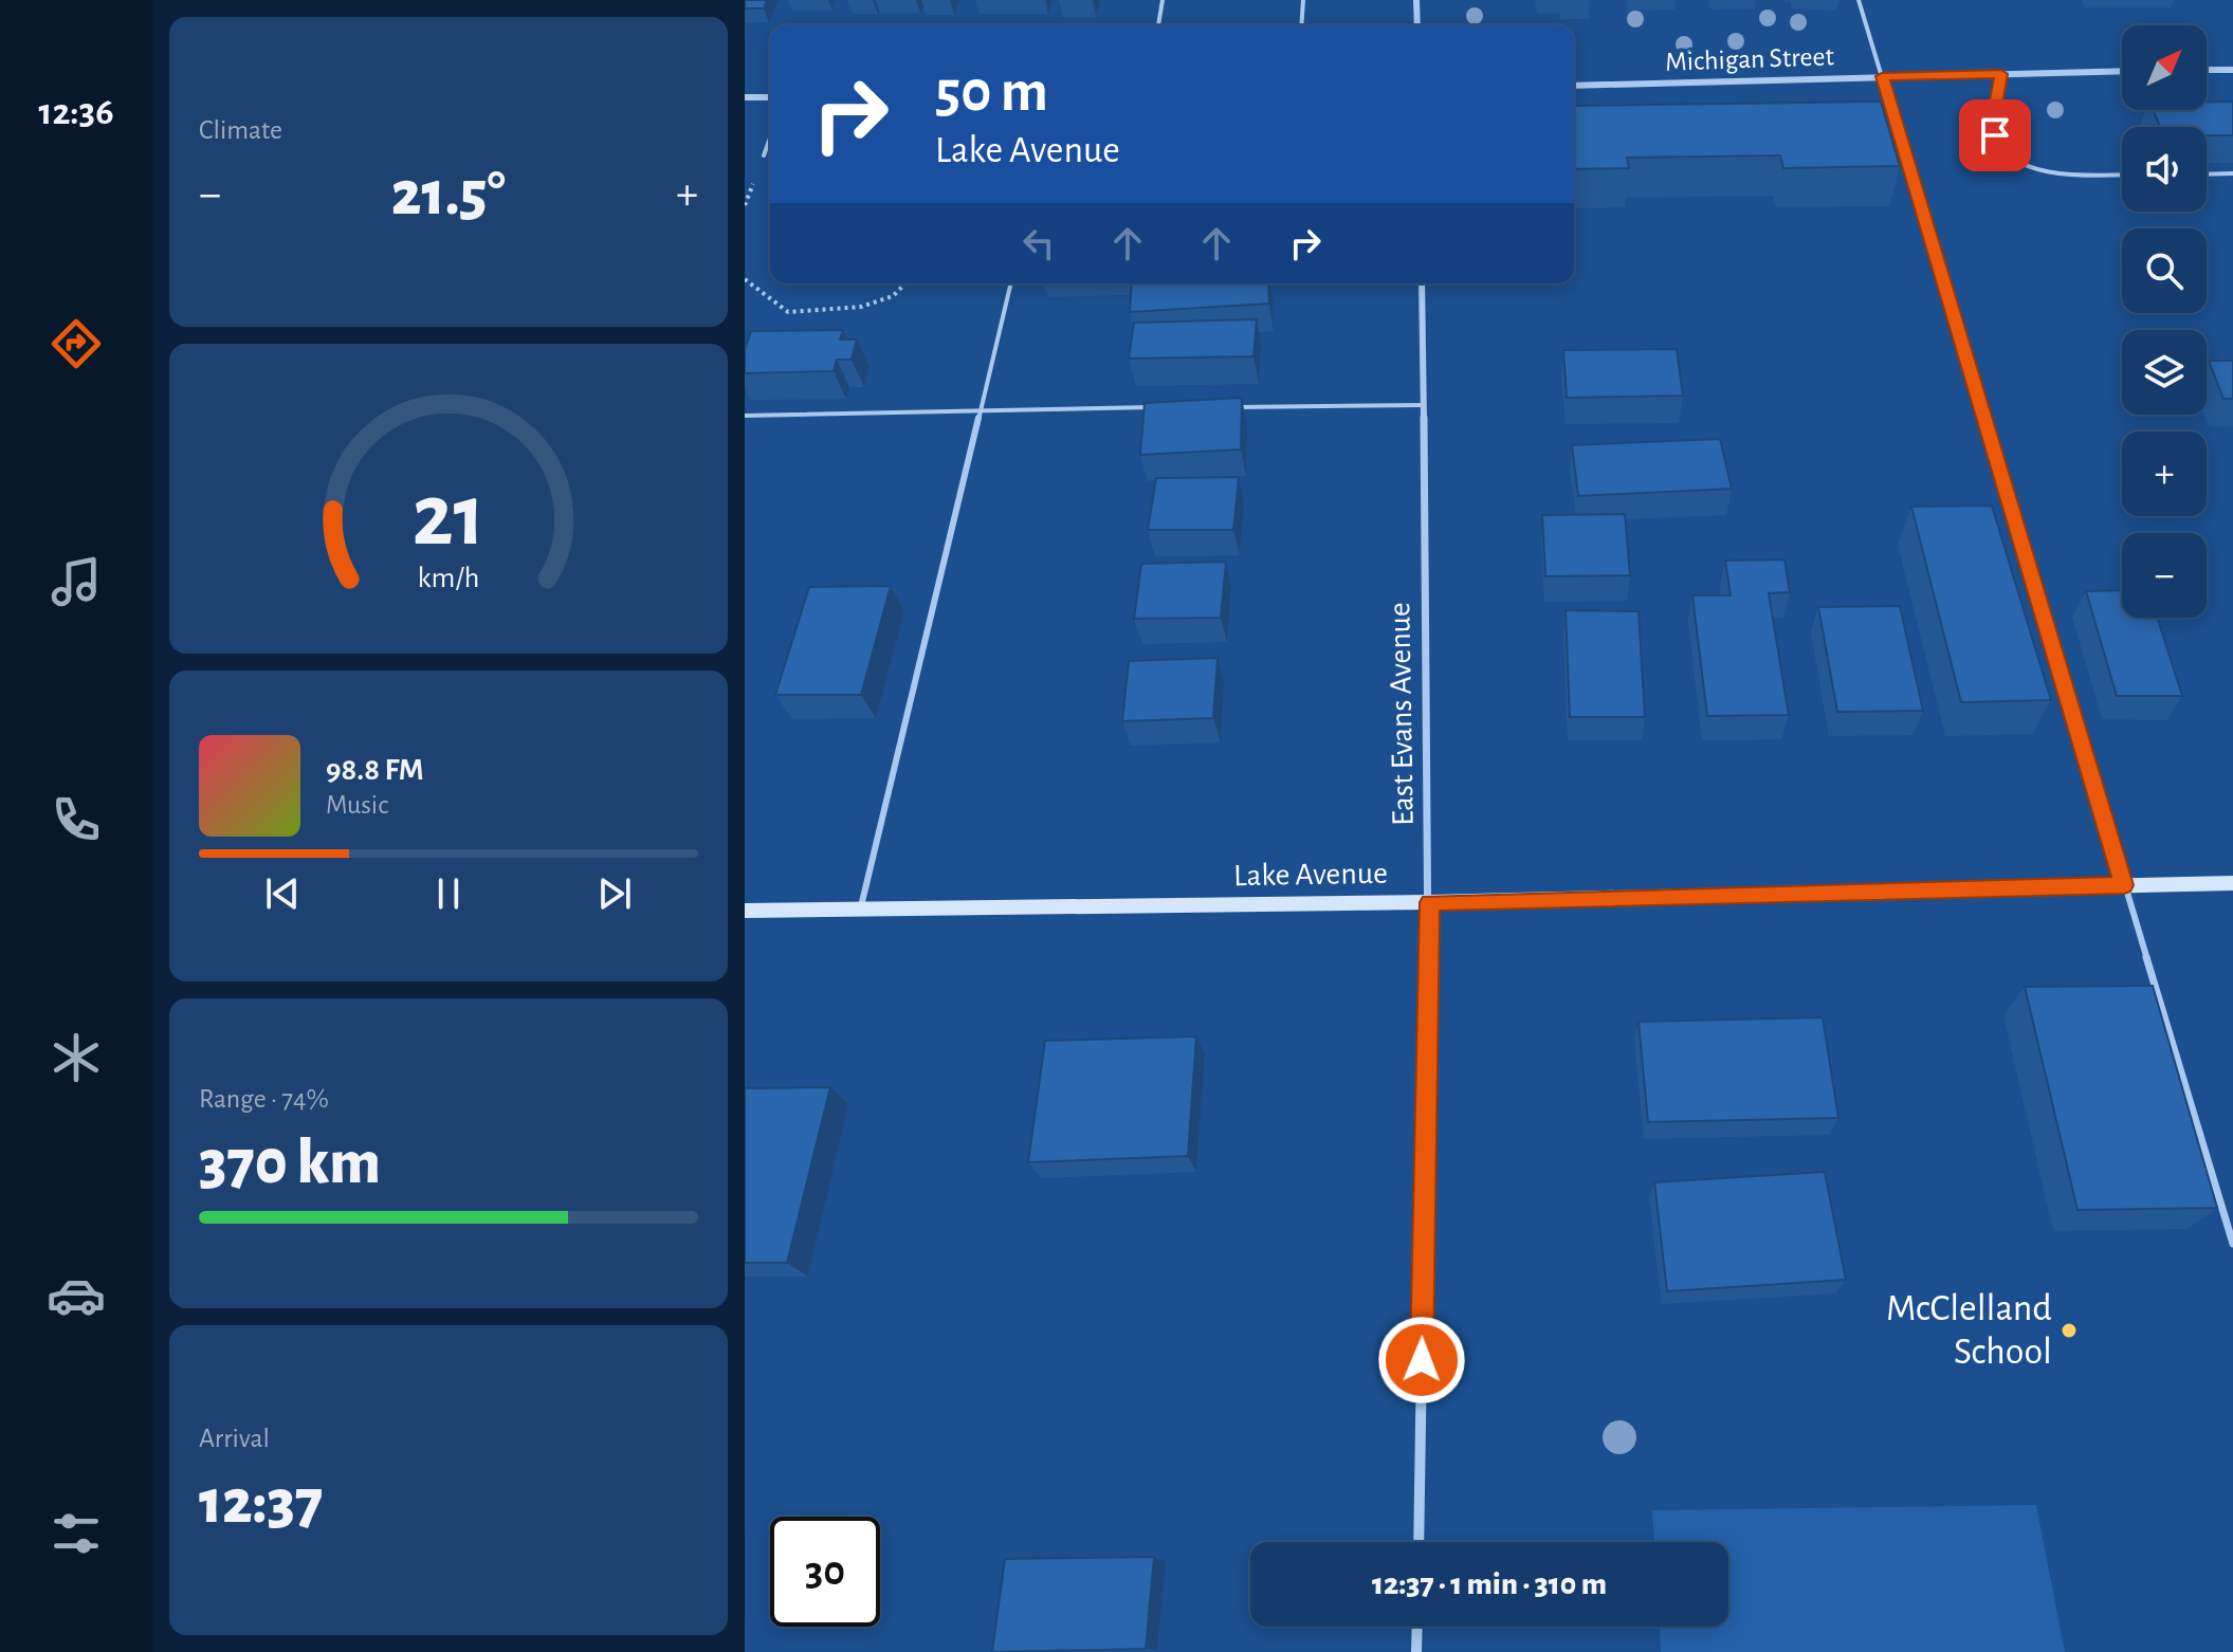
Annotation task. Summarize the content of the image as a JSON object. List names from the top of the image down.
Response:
{
  "streets": {
    "street": ["Michigan Street", "East Evans Avenue", "Lake Avenue"]
  },
  "crossings": [
    ["East Evans Avenue", "Lake Avenue"]
  ],
  "places": ["McClelland School"],
  "north": "top right",
  "page": {
    "tabs": "12:36",
    "tile": [
      "Climate",
      ["Range · 74%", "370 km"],
      ["Arrival", "12:37"]
    ],
    "map_buttons": ["+", "−"],
    "turn": ["50 m", "Lake Avenue"],
    "heat": ["−", "21.5°", "+"],
    "song": ["98.8 FM", "Music"],
    "limit": "30",
    "trip": "12:37 · 1 min · 310 m",
    "gauge": ["21", "km/h"]
  }
}
